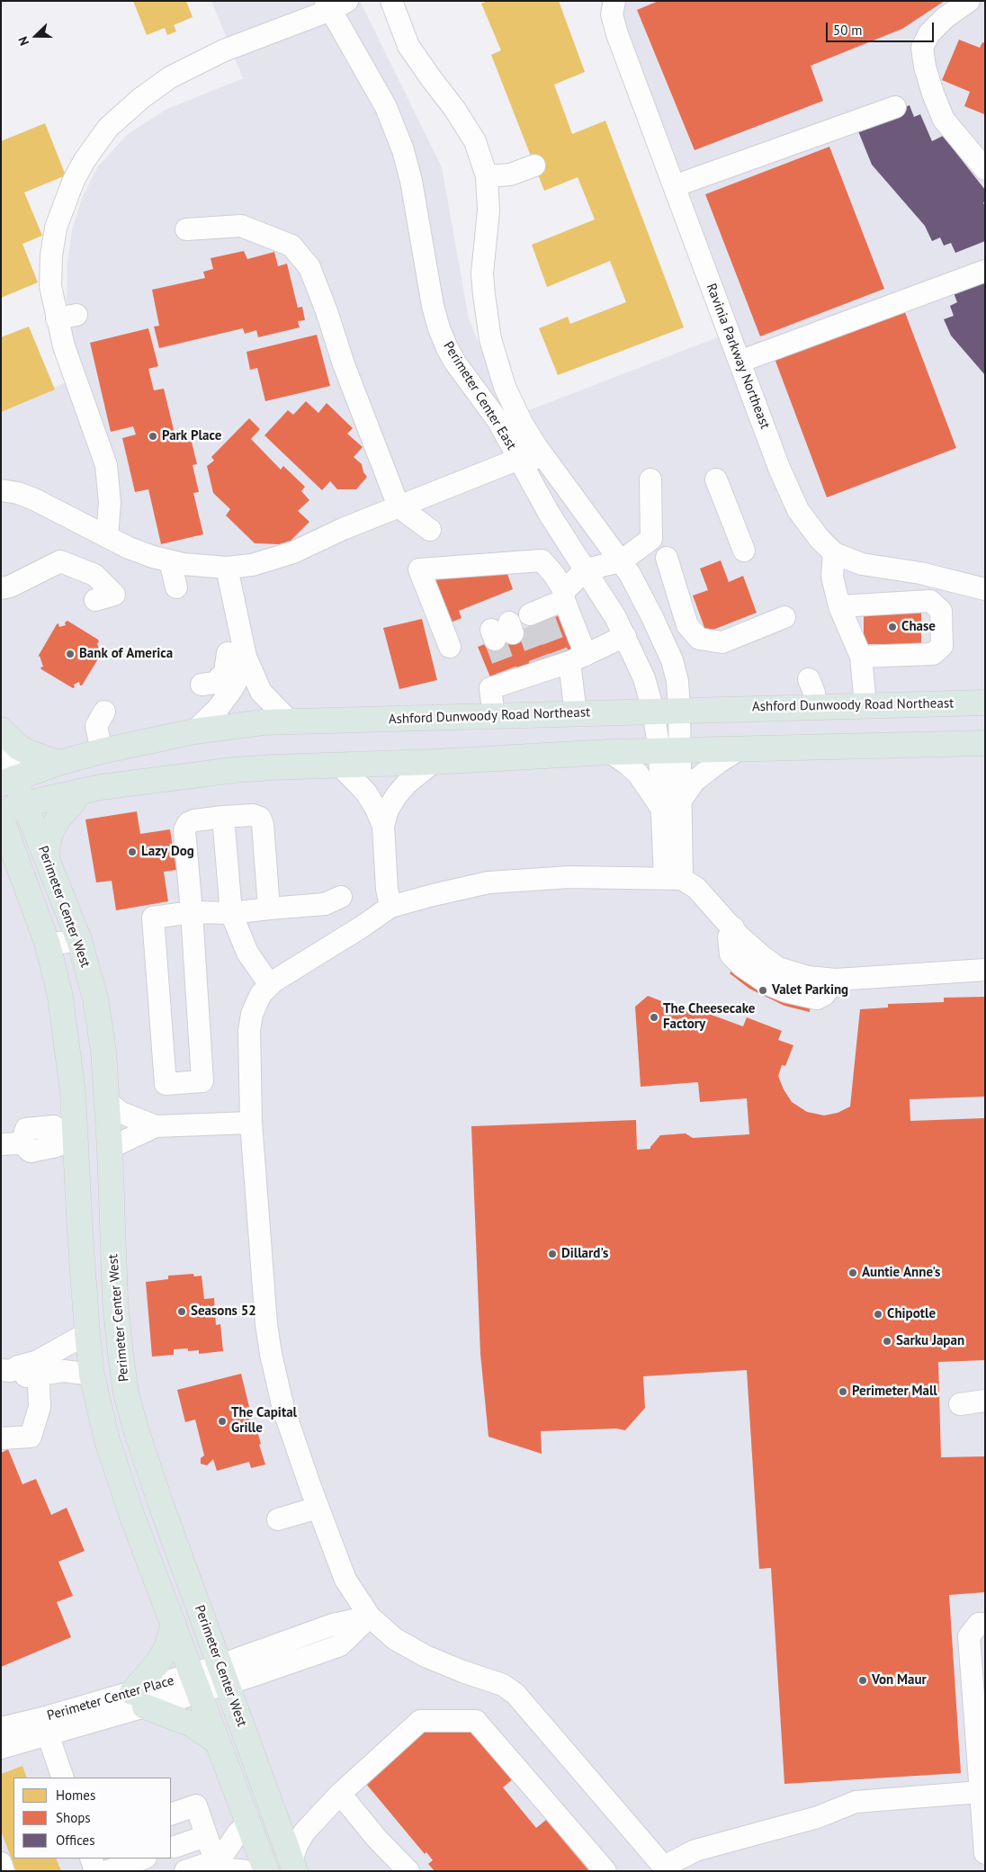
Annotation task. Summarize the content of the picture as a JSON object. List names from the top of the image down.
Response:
{
  "streets": {
    "main road": ["Ashford Dunwoody Road Northeast", "Perimeter Center West"],
    "street": ["Ravinia Parkway Northeast", "Perimeter Center East", "Perimeter Center Place"]
  },
  "crossings": [
    ["Perimeter Center East", "Ashford Dunwoody Road Northeast"],
    ["Ashford Dunwoody Road Northeast", "Perimeter Center West"],
    ["Perimeter Center West", "Perimeter Center Place"]
  ],
  "places": [
    "Park Place",
    "Chase",
    "Bank of America",
    "Lazy Dog",
    "Valet Parking",
    "The Cheesecake Factory",
    "Dillard's",
    "Auntie Anne's",
    "Seasons 52",
    "Chipotle",
    "Sarku Japan",
    "Perimeter Mall",
    "The Capital Grille",
    "Von Maur"
  ],
  "legend": ["Homes", "Shops", "Offices"],
  "scale_bar": "50 m",
  "north": "left"
}
